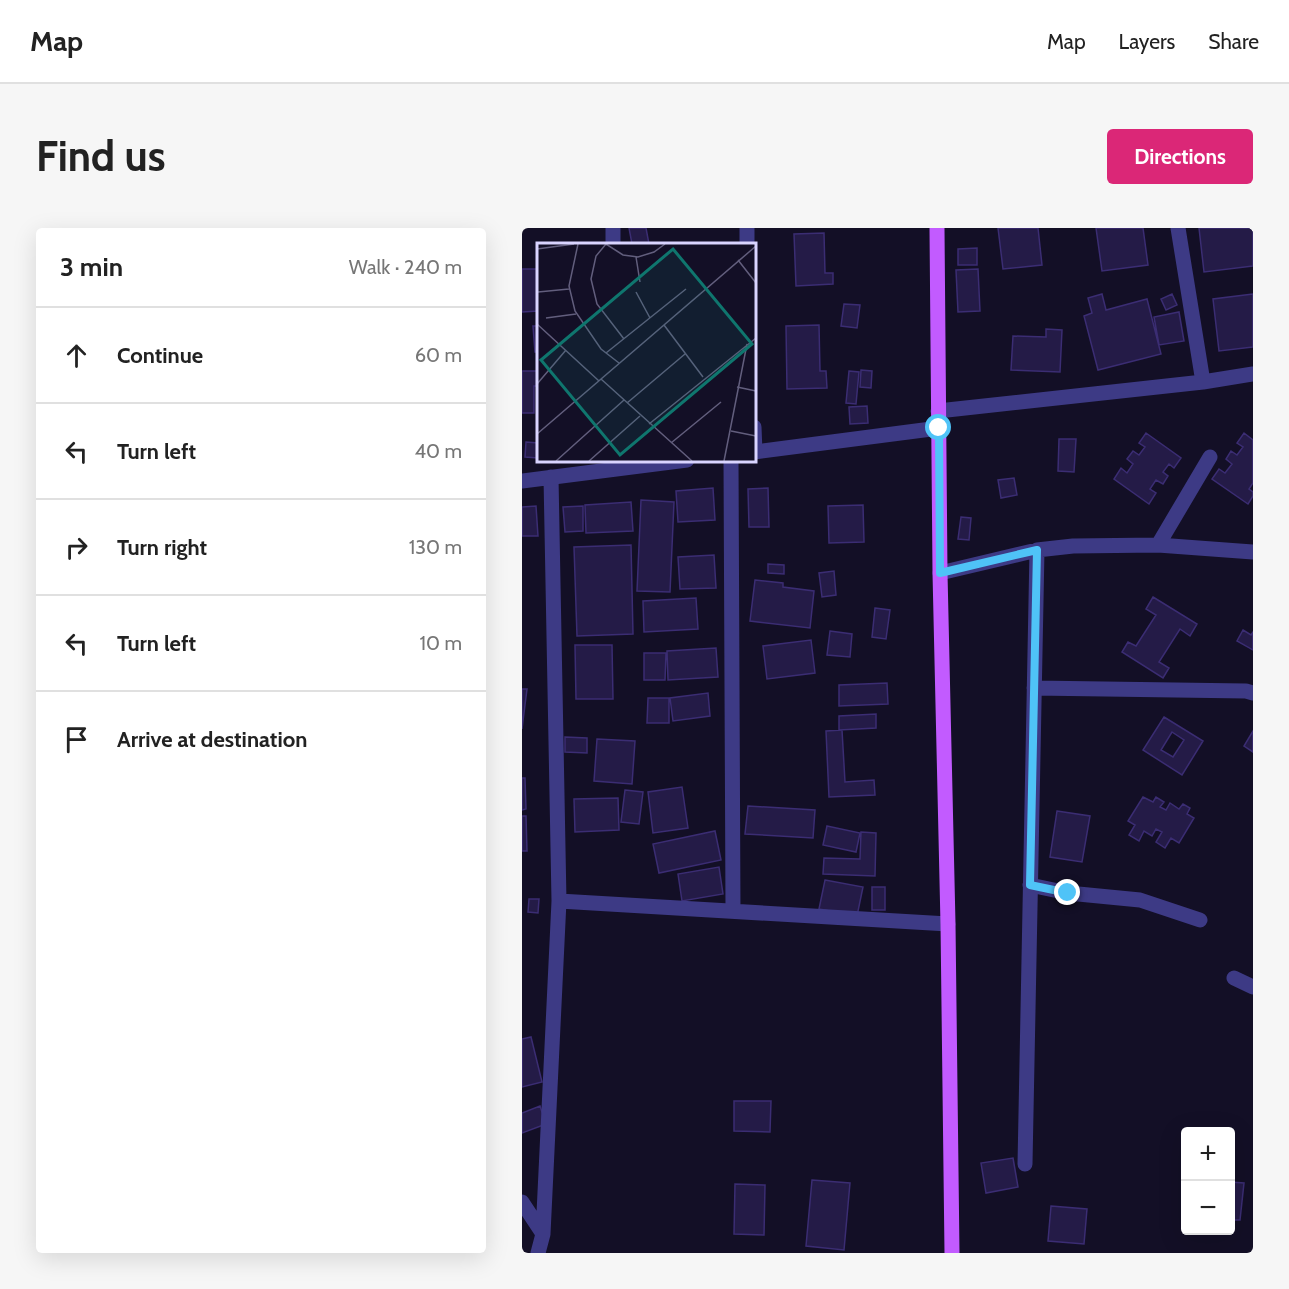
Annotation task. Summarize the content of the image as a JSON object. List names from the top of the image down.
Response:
{
  "page": {
    "header": "Map",
    "nav": ["Map", "Layers", "Share"],
    "buttons": "Directions",
    "title": "Find us",
    "heading": ["3 min", "Walk · 240 m"],
    "list": [
      ["Continue", "60 m"],
      ["Turn left", "40 m"],
      ["Turn right", "130 m"],
      ["Turn left", "10 m"],
      "Arrive at destination"
    ],
    "map_buttons": ["+", "−"]
  }
}
